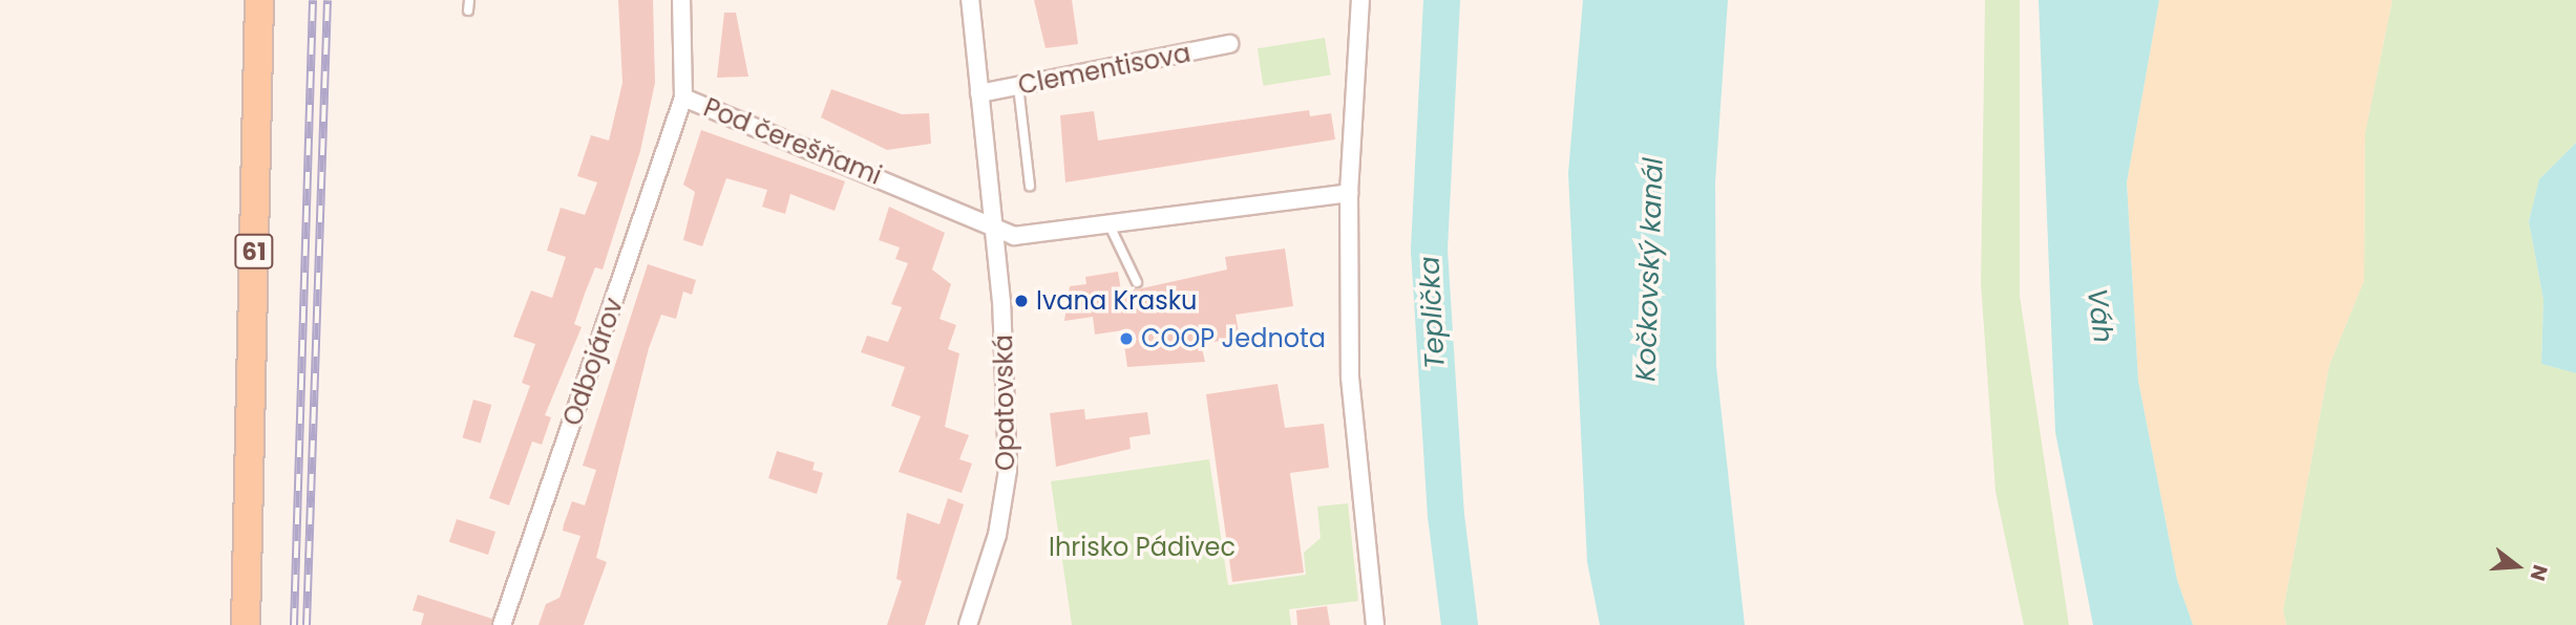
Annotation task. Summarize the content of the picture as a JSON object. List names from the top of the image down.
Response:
{
  "streets": {
    "main road": ["61"],
    "street": [
      "Clementisova",
      "Pod čerešňami",
      "Odbojárov",
      "Opatovská"
    ]
  },
  "crossings": [
    ["Clementisova", "Opatovská"],
    ["Pod čerešňami", "Odbojárov"],
    ["Pod čerešňami", "Opatovská"]
  ],
  "water": ["Kočkovský kanál", "Teplička", "Váh"],
  "parks": ["Ihrisko Pádivec"],
  "places": ["Ivana Krasku", "COOP Jednota"],
  "north": "right"
}
